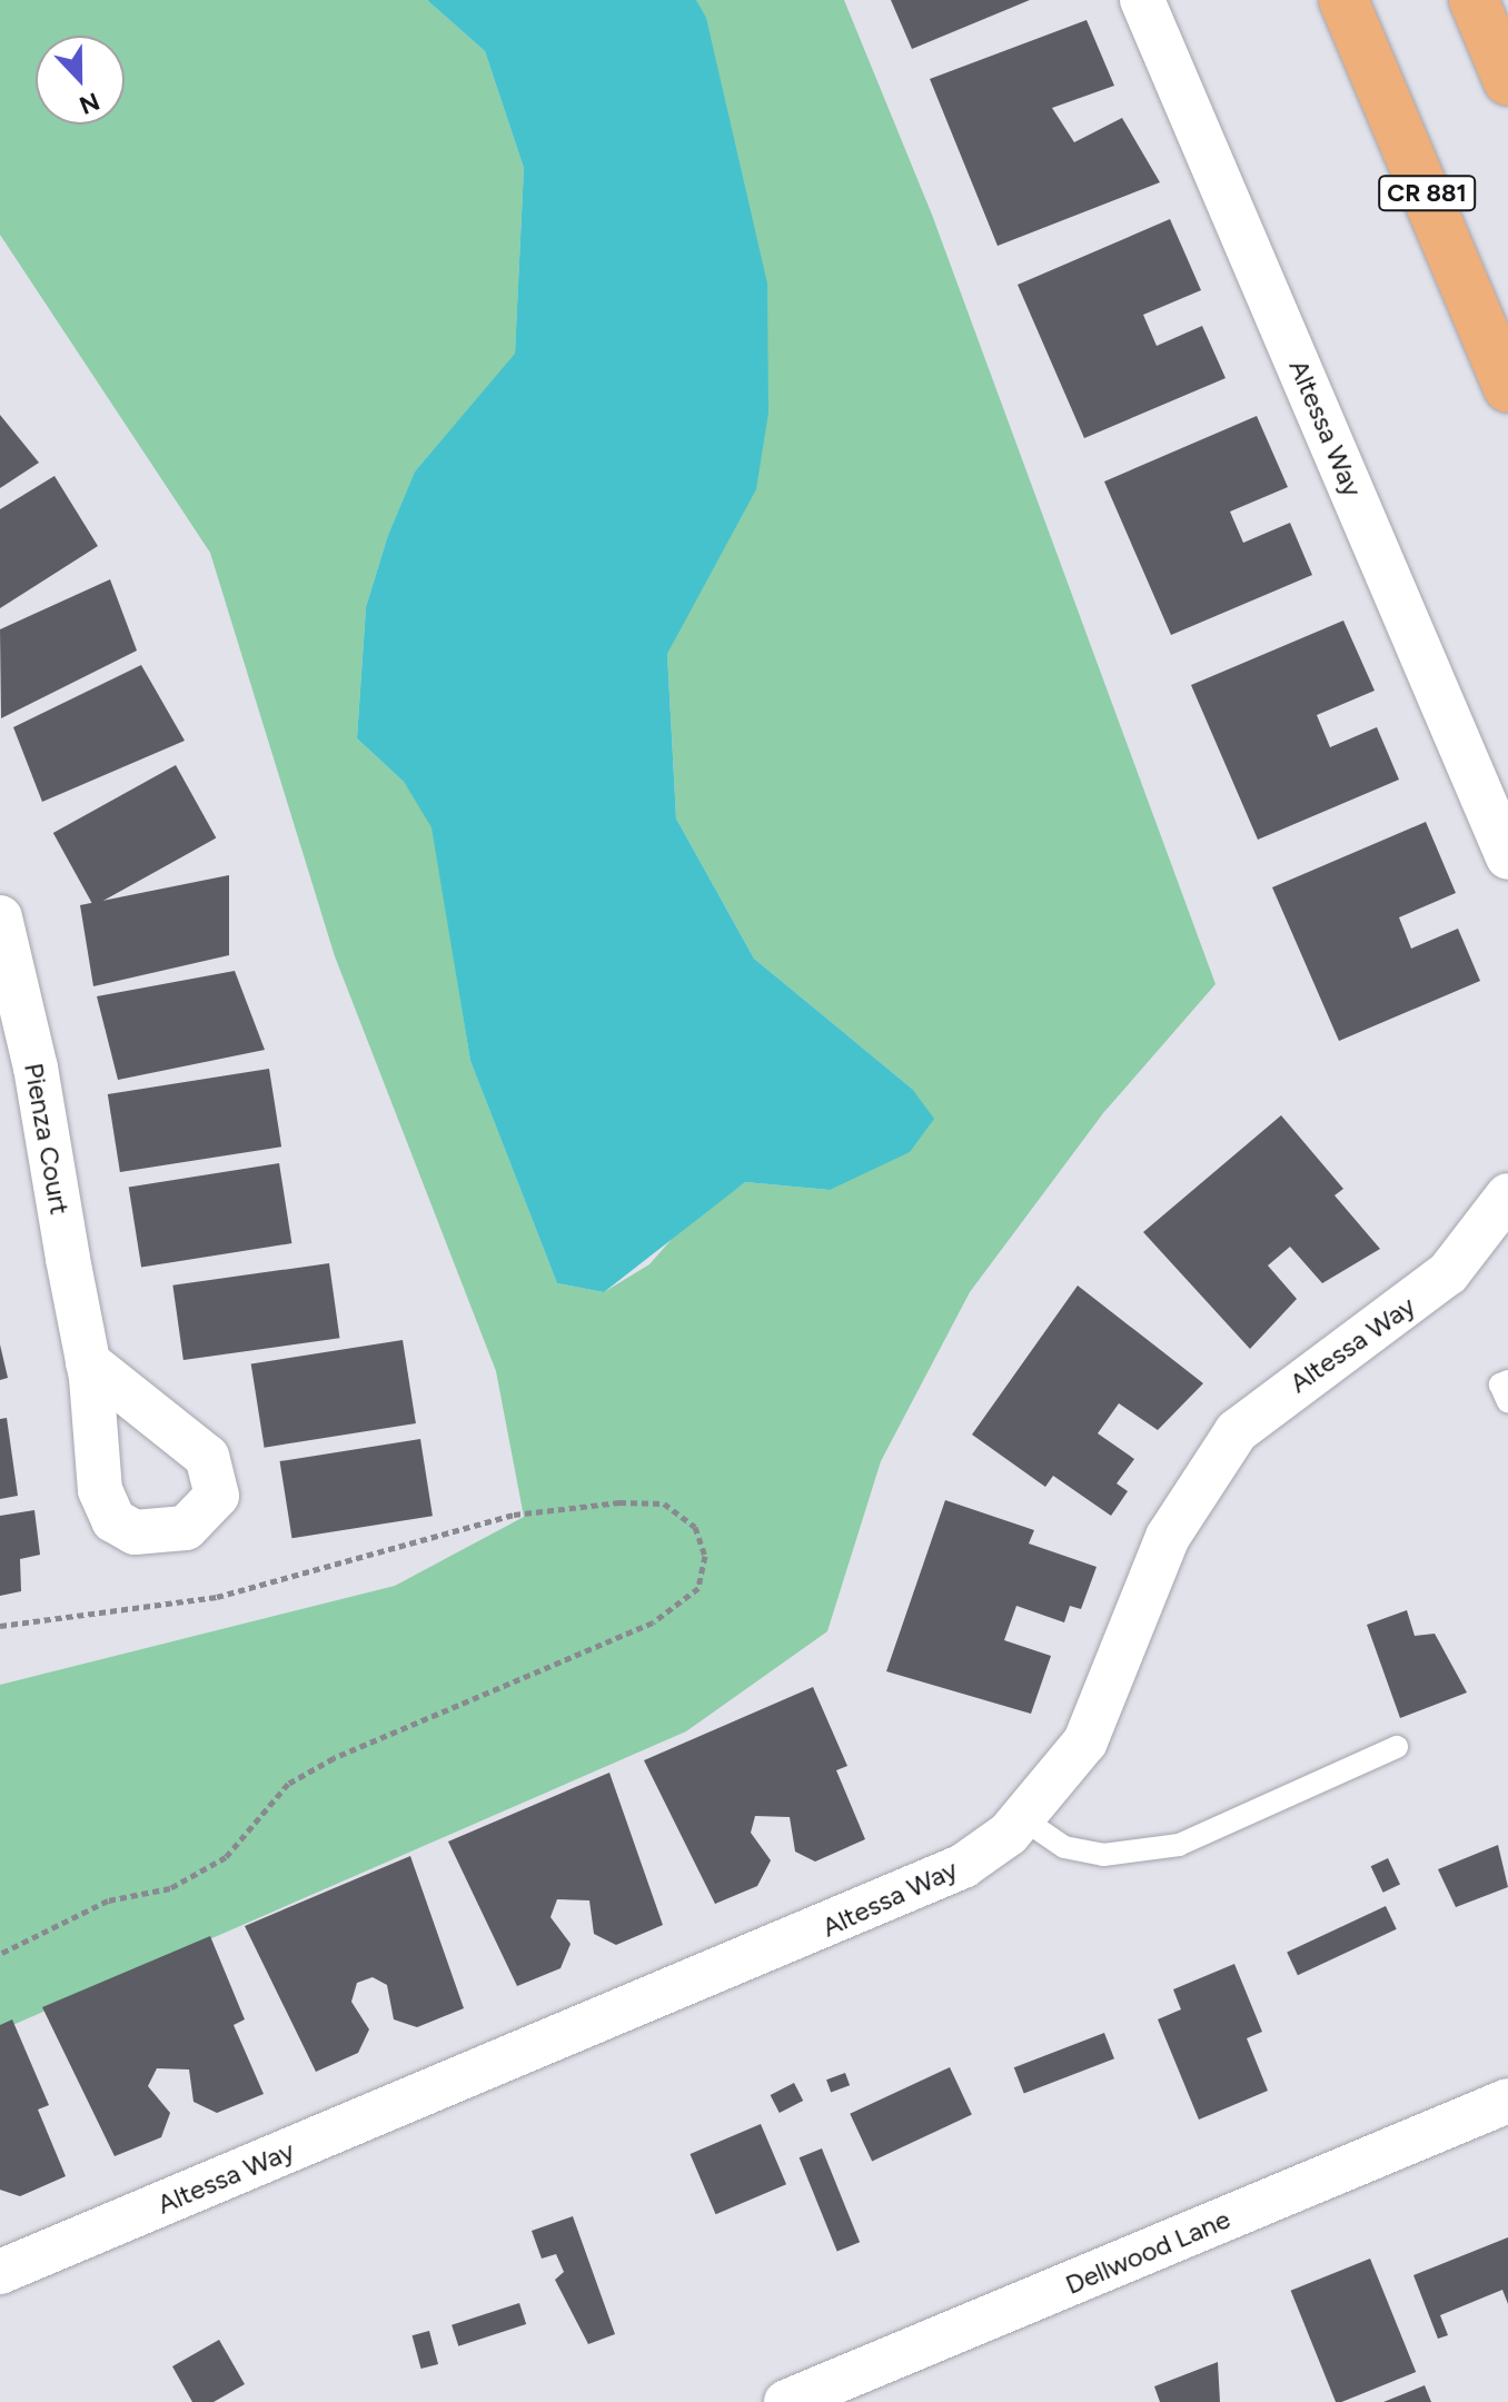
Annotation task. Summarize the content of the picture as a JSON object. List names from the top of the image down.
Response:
{
  "streets": {
    "main road": ["CR 881"],
    "street": ["Altessa Way", "Pienza Court", "Dellwood Lane"]
  },
  "north": "bottom"
}
